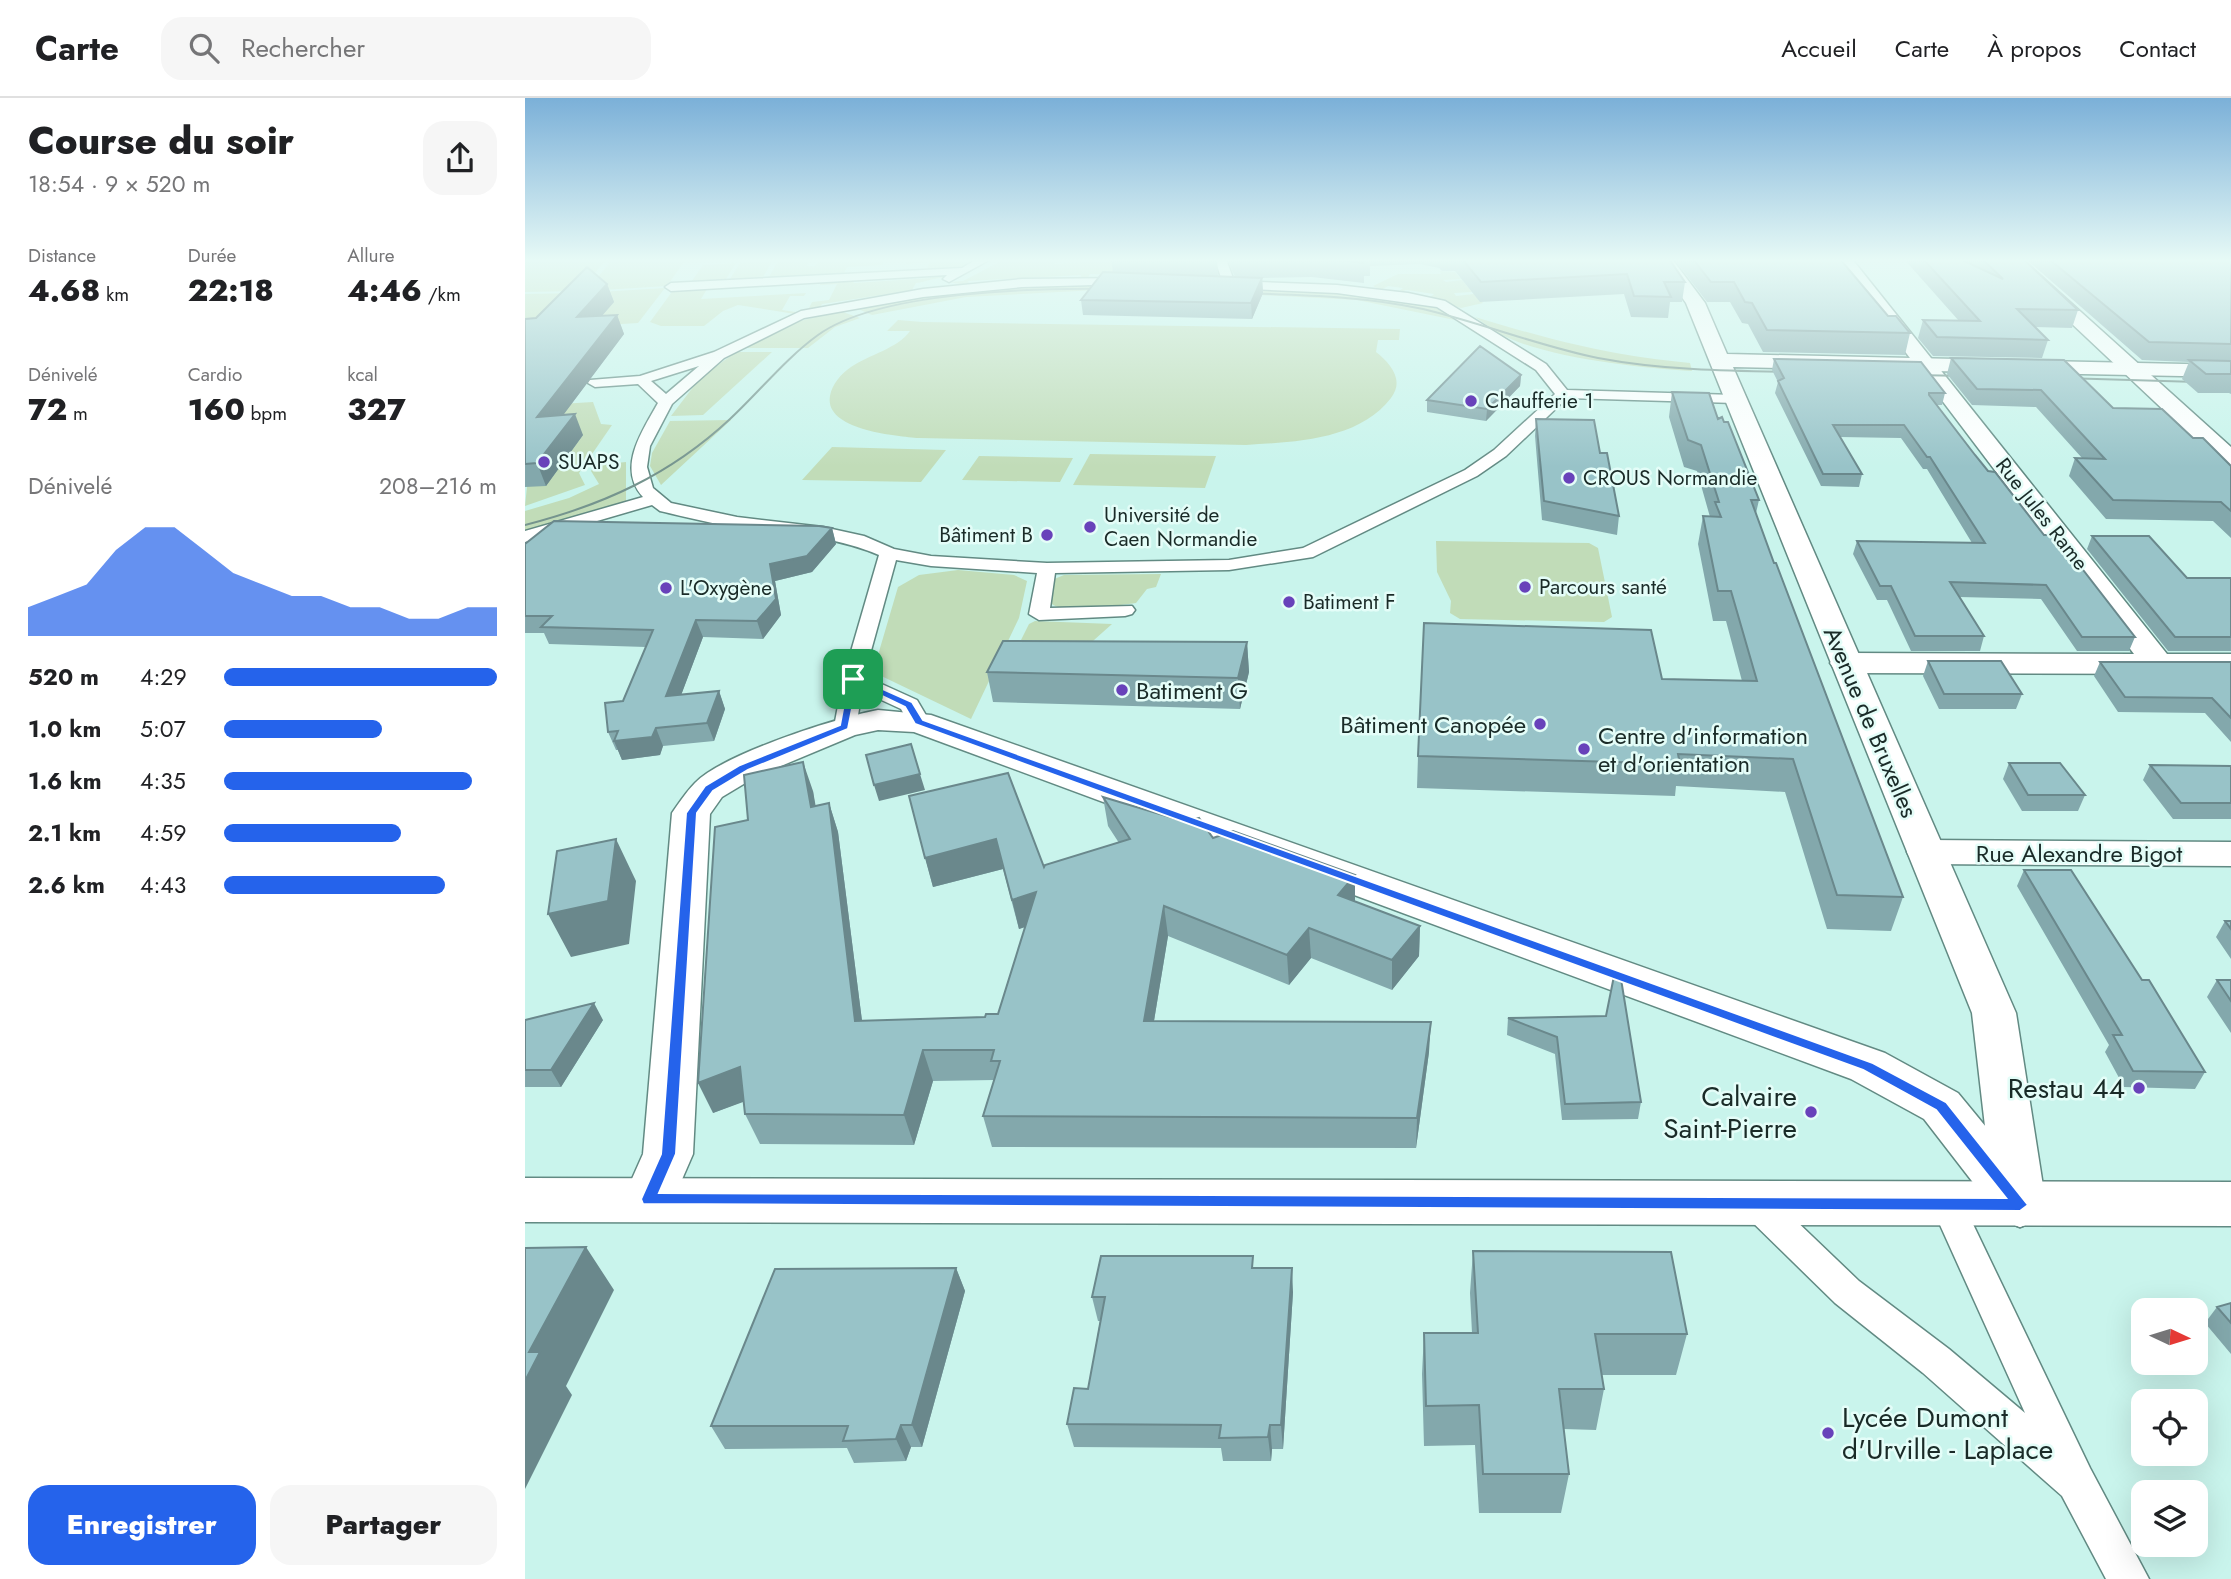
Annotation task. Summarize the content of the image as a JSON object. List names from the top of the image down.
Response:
{
  "streets": {
    "street": ["Rue Jules Rame", "Avenue de Bruxelles", "Rue Alexandre Bigot"]
  },
  "crossings": [
    ["Avenue de Bruxelles", "Rue Alexandre Bigot"]
  ],
  "places": [
    "Chaufferie 1",
    "SUAPS",
    "CROUS Normandie",
    "Université de Caen Normandie",
    "Bâtiment B",
    "Parcours santé",
    "L'Oxygène",
    "Batiment F",
    "Batiment G",
    "Bâtiment Canopée",
    "Centre d'information et d'orientation",
    "Restau 44",
    "Calvaire Saint-Pierre",
    "Lycée Dumont d'Urville - Laplace"
  ],
  "north": "right",
  "page": {
    "header": "Carte",
    "search": "Rechercher",
    "nav": [
      "Accueil",
      "Carte",
      "À propos",
      "Contact"
    ],
    "heading": ["Course du soir", "18:54 · 9 × 520 m"],
    "stats": [
      ["Distance", "4.68 km"],
      ["Durée", "22:18"],
      ["Allure", "4:46 /km"],
      ["Dénivelé", "72 m"],
      ["Cardio", "160 bpm"],
      ["kcal", "327"]
    ],
    "chart": ["Dénivelé", "208–216 m"],
    "list": [
      {
        "name": "520 m",
        "note": "4:29"
      },
      {
        "name": "1.0 km",
        "note": "5:07"
      },
      {
        "name": "1.6 km",
        "note": "4:35"
      },
      {
        "name": "2.1 km",
        "note": "4:59"
      },
      {
        "name": "2.6 km",
        "note": "4:43"
      }
    ],
    "buttons": ["Enregistrer", "Partager"]
  }
}
